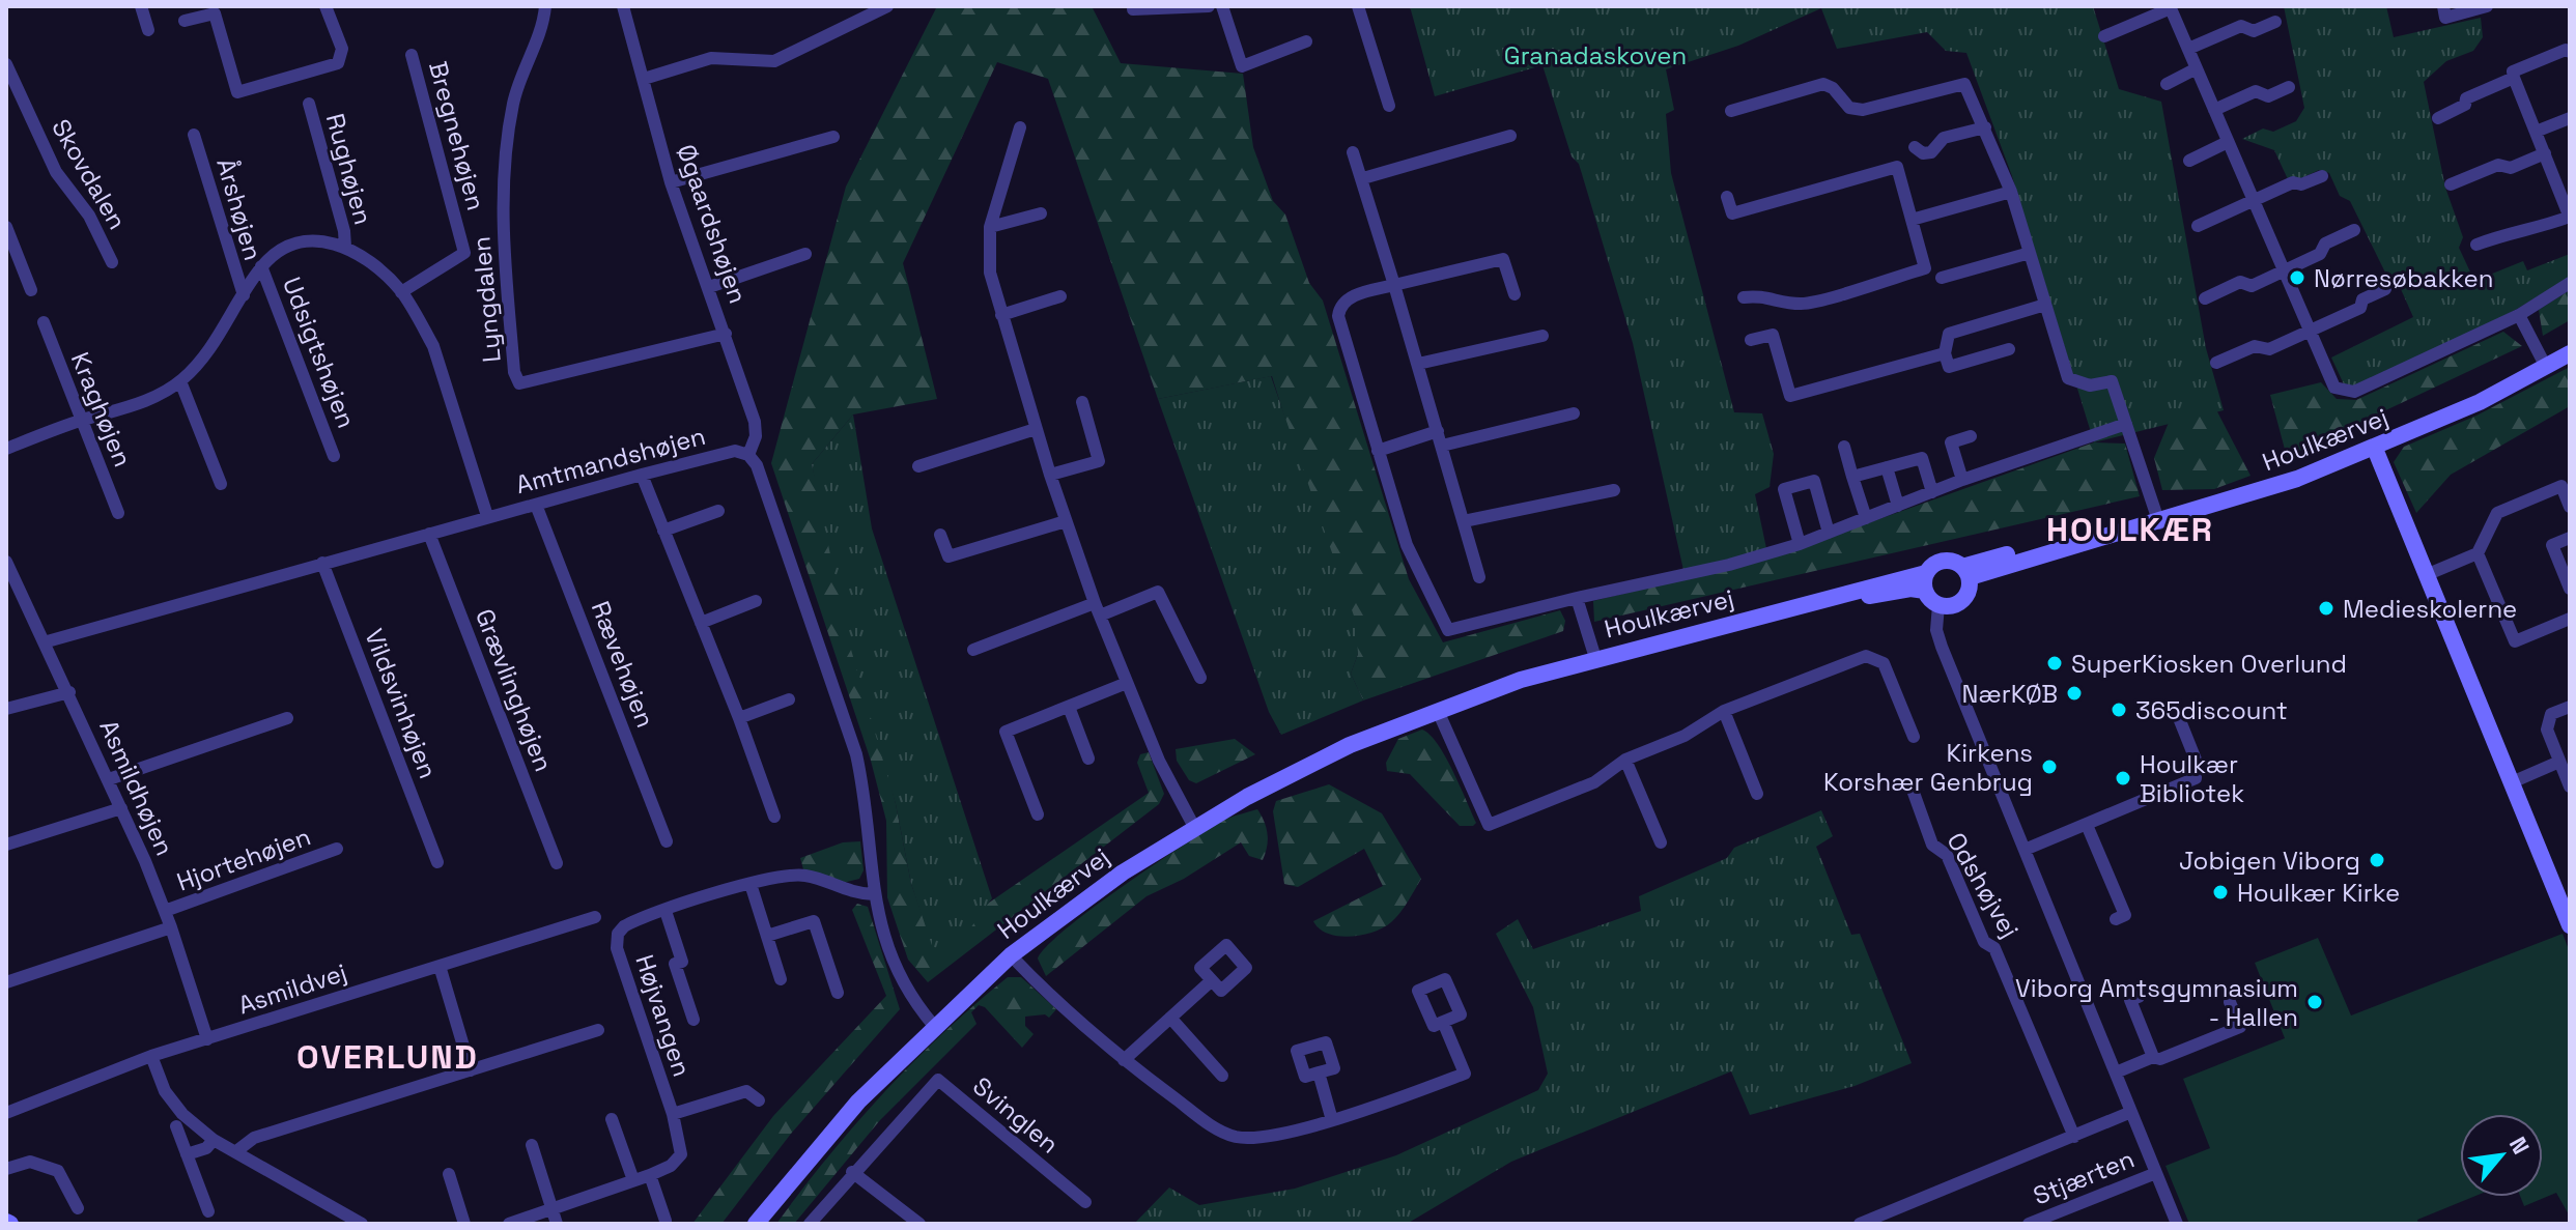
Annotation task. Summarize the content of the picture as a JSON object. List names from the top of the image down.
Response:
{
  "streets": {
    "street": [
      "Bregnehøjen",
      "Rughøjen",
      "Skovdalen",
      "Årshøjen",
      "Øgaardshøjen",
      "Lyngdalen",
      "Udsigtshøjen",
      "Kraghøjen",
      "Houlkærvej",
      "Amtmandshøjen",
      "Rævehøjen",
      "Grævlinghøjen",
      "Vildsvinhøjen",
      "Asmildhøjen",
      "Hjortehøjen",
      "Odshøjvej",
      "Asmildvej",
      "Højvangen",
      "Svinglen",
      "Stjærten"
    ]
  },
  "crossings": [
    ["Øgaardshøjen", "Lyngdalen"],
    ["Øgaardshøjen", "Amtmandshøjen"],
    ["Houlkærvej", "Odshøjvej"],
    ["Amtmandshøjen", "Rævehøjen"],
    ["Amtmandshøjen", "Grævlinghøjen"],
    ["Amtmandshøjen", "Vildsvinhøjen"],
    ["Amtmandshøjen", "Asmildhøjen"],
    ["Asmildhøjen", "Hjortehøjen"],
    ["Asmildhøjen", "Asmildvej"],
    ["Odshøjvej", "Stjærten"]
  ],
  "districts": ["HOULKÆR", "OVERLUND"],
  "parks": ["Granadaskoven"],
  "places": [
    "Nørresøbakken",
    "Medieskolerne",
    "SuperKiosken Overlund",
    "NærKØB",
    "365discount",
    "Kirkens Korshær Genbrug",
    "Houlkær Bibliotek",
    "Jobigen Viborg",
    "Houlkær Kirke",
    "Viborg Amtsgymnasium - Hallen"
  ],
  "north": "top right"
}
